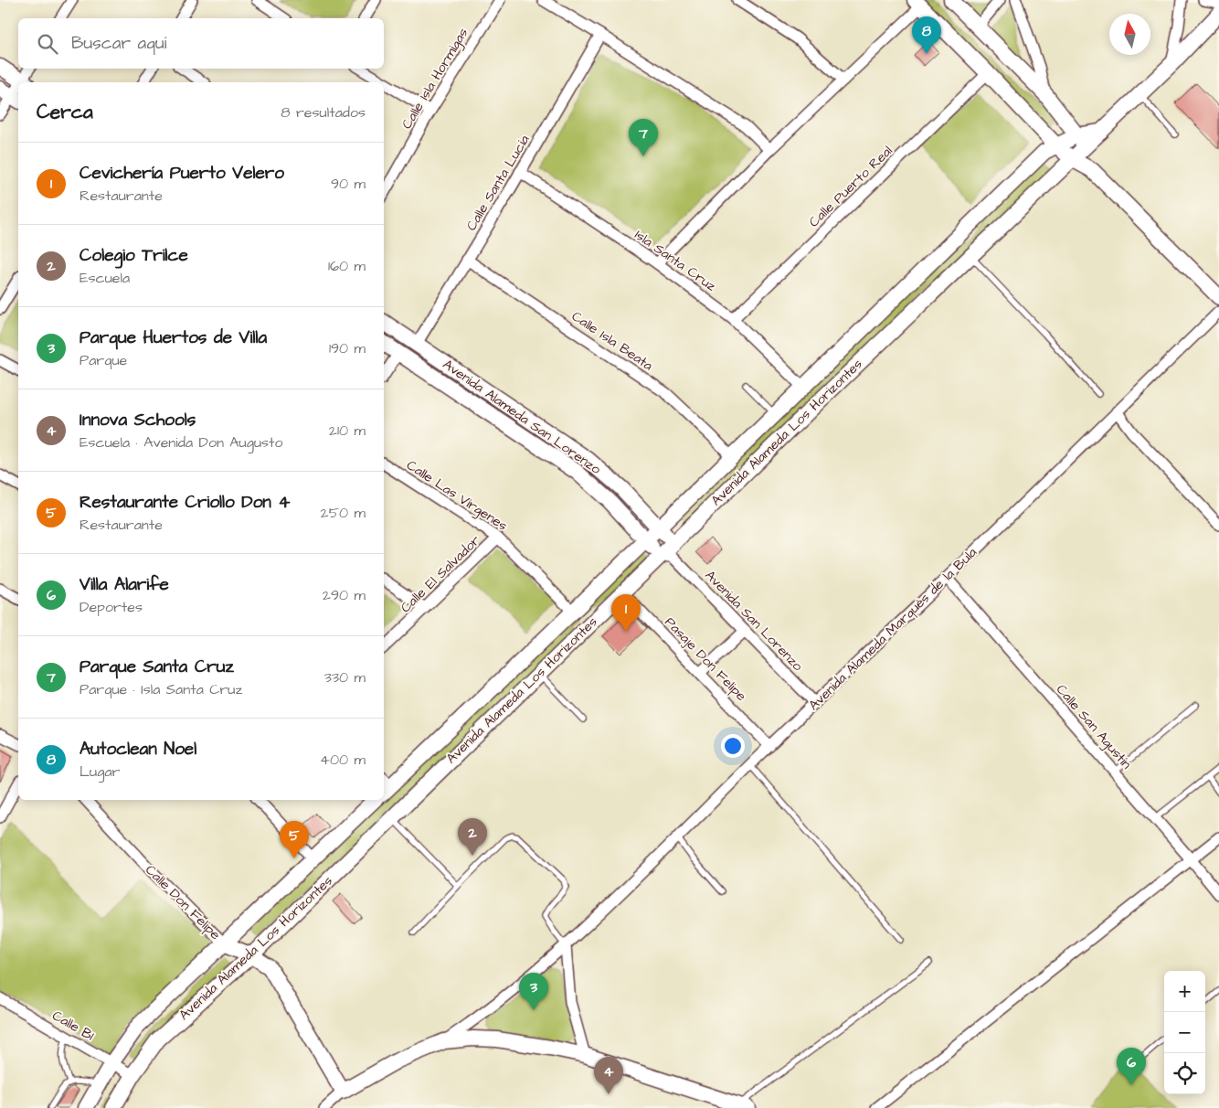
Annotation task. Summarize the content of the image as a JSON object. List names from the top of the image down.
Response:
{
  "streets": {
    "main road": [
      "Avenida Alameda San Lorenzo",
      "Avenida Alameda Los Horizontes",
      "Avenida Alameda Marqués de la Bula",
      "Calle Don Felipe"
    ],
    "street": [
      "Calle Isla Hormigas",
      "Calle Santa Lucía",
      "Calle Puerto Real",
      "Isla Santa Cruz",
      "Calle Isla Beata",
      "Calle Las Vírgenes",
      "Calle El Salvador",
      "Avenida San Lorenzo",
      "Pasaje Don Felipe",
      "Calle San Agustín",
      "Calle B1"
    ]
  },
  "crossings": [
    ["Calle Santa Lucía", "Isla Santa Cruz"],
    ["Calle Santa Lucía", "Calle Isla Beata"],
    ["Calle Santa Lucía", "Avenida Alameda San Lorenzo"],
    ["Calle Puerto Real", "Isla Santa Cruz"],
    ["Isla Santa Cruz", "Avenida Alameda Los Horizontes"],
    ["Calle Isla Beata", "Avenida Alameda Los Horizontes"],
    ["Avenida Alameda San Lorenzo", "Avenida Alameda Los Horizontes"],
    ["Avenida Alameda San Lorenzo", "Avenida San Lorenzo"],
    ["Avenida Alameda Los Horizontes", "Calle Las Vírgenes"],
    ["Avenida Alameda Los Horizontes", "Avenida San Lorenzo"],
    ["Avenida Alameda Los Horizontes", "Pasaje Don Felipe"],
    ["Avenida Alameda Los Horizontes", "Calle Don Felipe"],
    ["Avenida Alameda Los Horizontes", "Calle B1"],
    ["Calle Las Vírgenes", "Calle El Salvador"],
    ["Avenida San Lorenzo", "Avenida Alameda Marqués de la Bula"],
    ["Avenida Alameda Marqués de la Bula", "Pasaje Don Felipe"],
    ["Avenida Alameda Marqués de la Bula", "Calle San Agustín"],
    ["Avenida Alameda Marqués de la Bula", "Calle Don Felipe"]
  ],
  "north": "top",
  "page": {
    "pins": [
      "8",
      "7",
      "1",
      "2",
      "5",
      "3",
      "6",
      "4"
    ],
    "search": "Buscar aquí",
    "heading": ["Cerca", "8 resultados"],
    "list": [
      {
        "mark": "1",
        "name": "Cevichería Puerto Velero",
        "note": "Restaurante",
        "value": "90 m"
      },
      {
        "mark": "2",
        "name": "Colegio Trilce",
        "note": "Escuela",
        "value": "160 m"
      },
      {
        "mark": "3",
        "name": "Parque Huertos de Villa",
        "note": "Parque",
        "value": "190 m"
      },
      {
        "mark": "4",
        "name": "Innova Schools",
        "note": "Escuela · Avenida Don Augusto",
        "value": "210 m"
      },
      {
        "mark": "5",
        "name": "Restaurante Criollo Don 4",
        "note": "Restaurante",
        "value": "250 m"
      },
      {
        "mark": "6",
        "name": "Villa Alarife",
        "note": "Deportes",
        "value": "290 m"
      },
      {
        "mark": "7",
        "name": "Parque Santa Cruz",
        "note": "Parque · Isla Santa Cruz",
        "value": "330 m"
      },
      {
        "mark": "8",
        "name": "Autoclean Noel",
        "note": "Lugar",
        "value": "400 m"
      }
    ],
    "map_buttons": ["+", "−"]
  }
}
